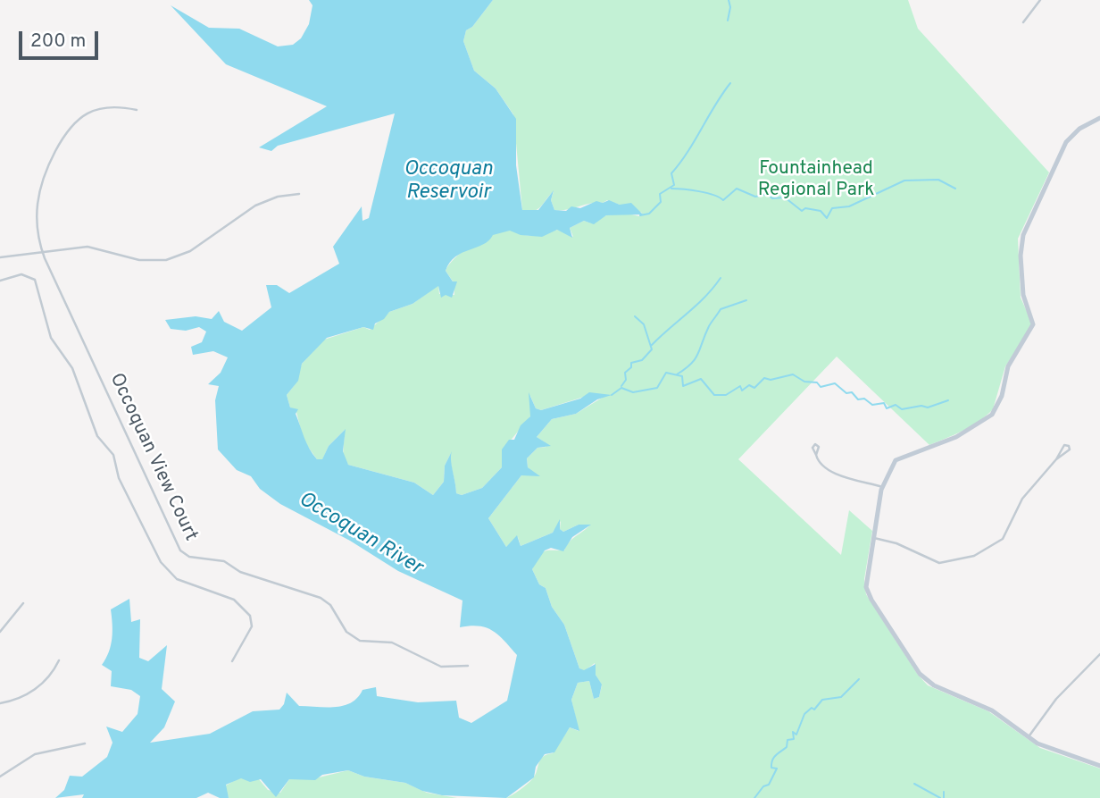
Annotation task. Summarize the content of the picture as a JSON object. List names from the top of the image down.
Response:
{
  "streets": {
    "street": ["Occoquan View Court"]
  },
  "water": ["Occoquan Reservoir", "Occoquan River"],
  "parks": ["Fountainhead Regional Park"],
  "scale_bar": "200 m"
}
